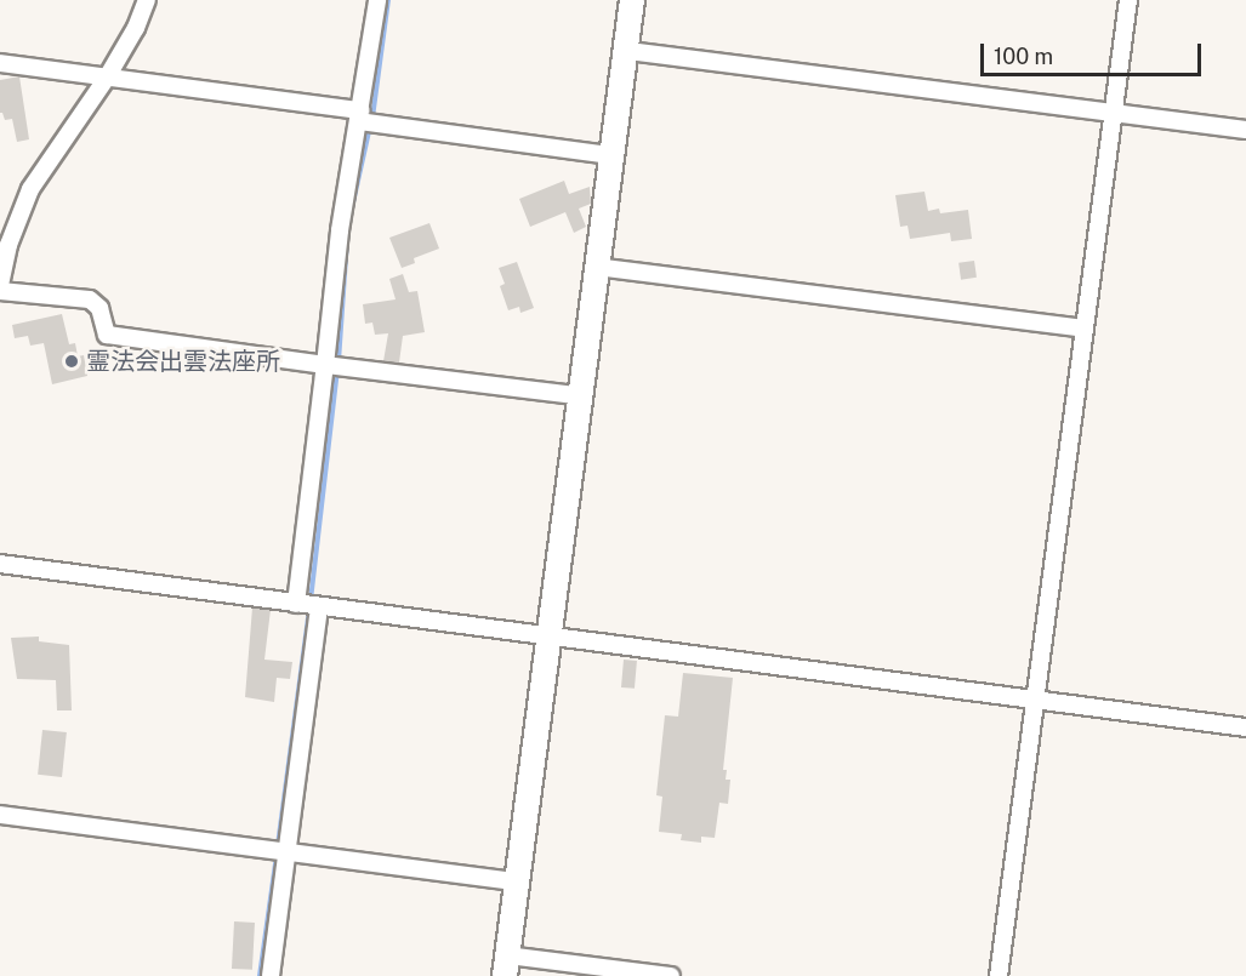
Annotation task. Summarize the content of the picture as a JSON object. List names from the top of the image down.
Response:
{
  "places": ["霊法会出雲法座所"],
  "scale_bar": "100 m"
}
